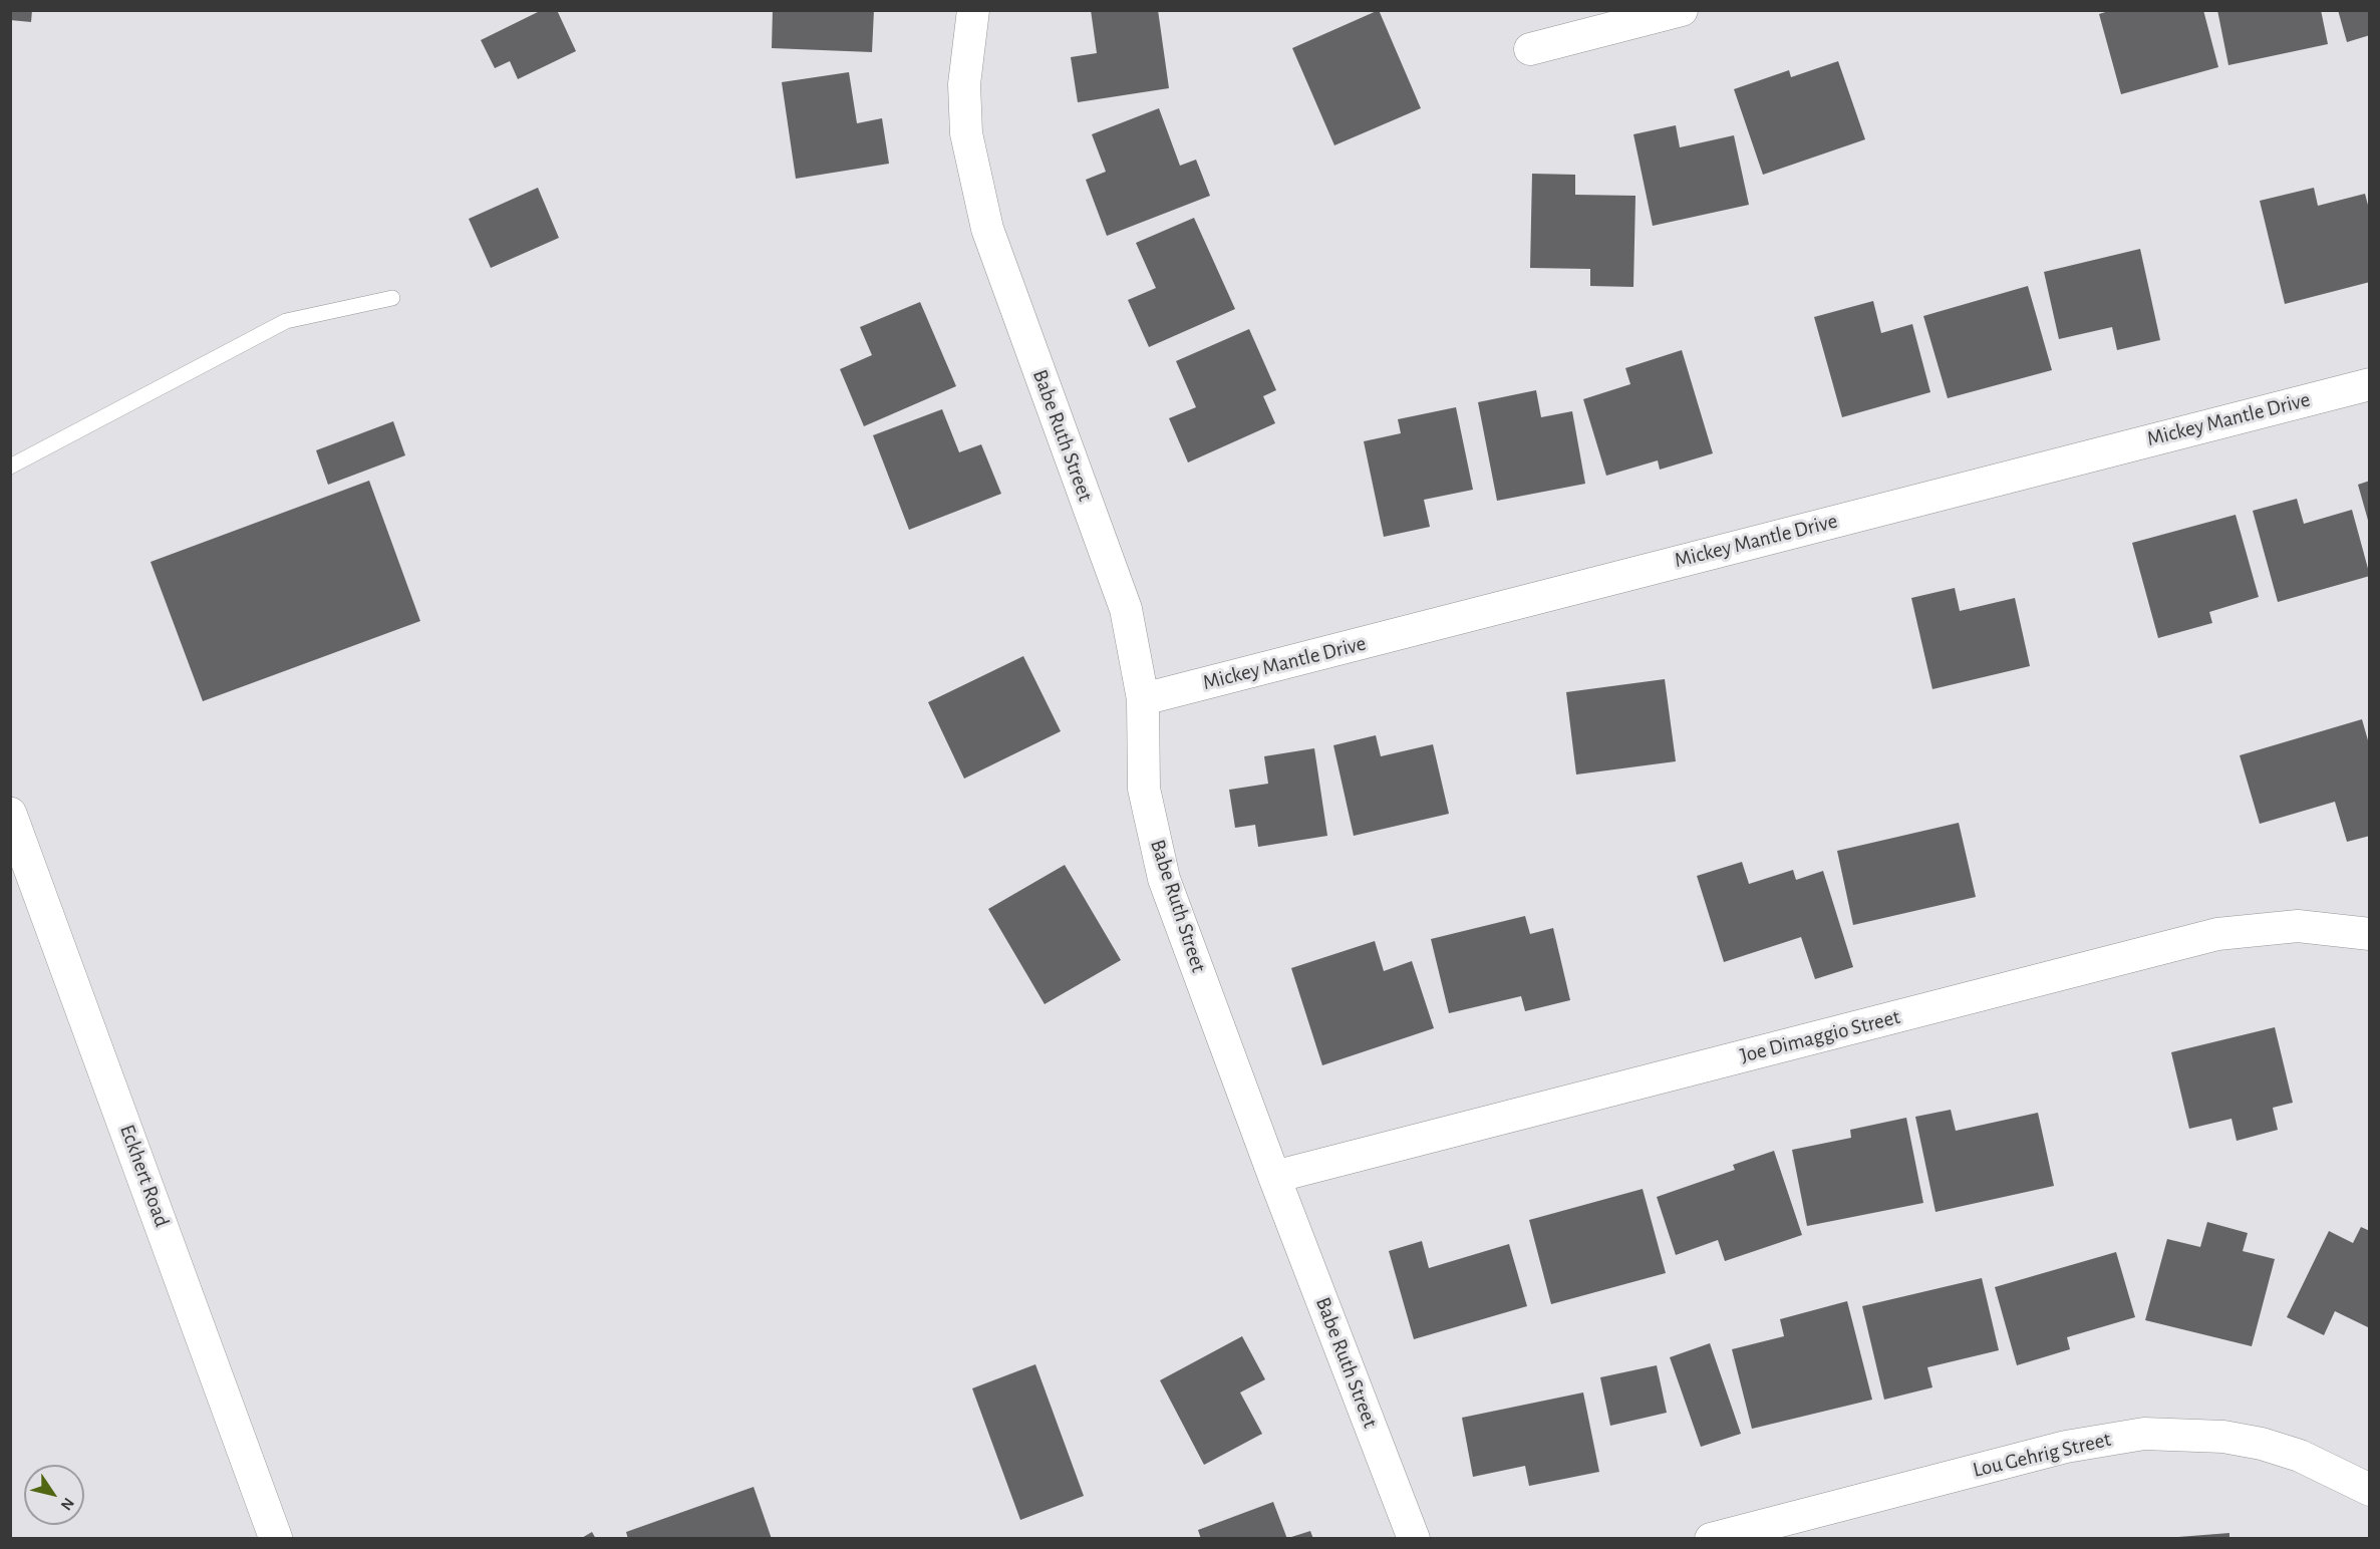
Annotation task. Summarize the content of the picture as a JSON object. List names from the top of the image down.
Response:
{
  "streets": {
    "main road": ["Eckhert Road"],
    "street": [
      "Mickey Mantle Drive",
      "Babe Ruth Street",
      "Joe Dimaggio Street",
      "Lou Gehrig Street"
    ]
  },
  "crossings": [
    ["Mickey Mantle Drive", "Babe Ruth Street"],
    ["Babe Ruth Street", "Joe Dimaggio Street"]
  ],
  "north": "bottom right"
}
